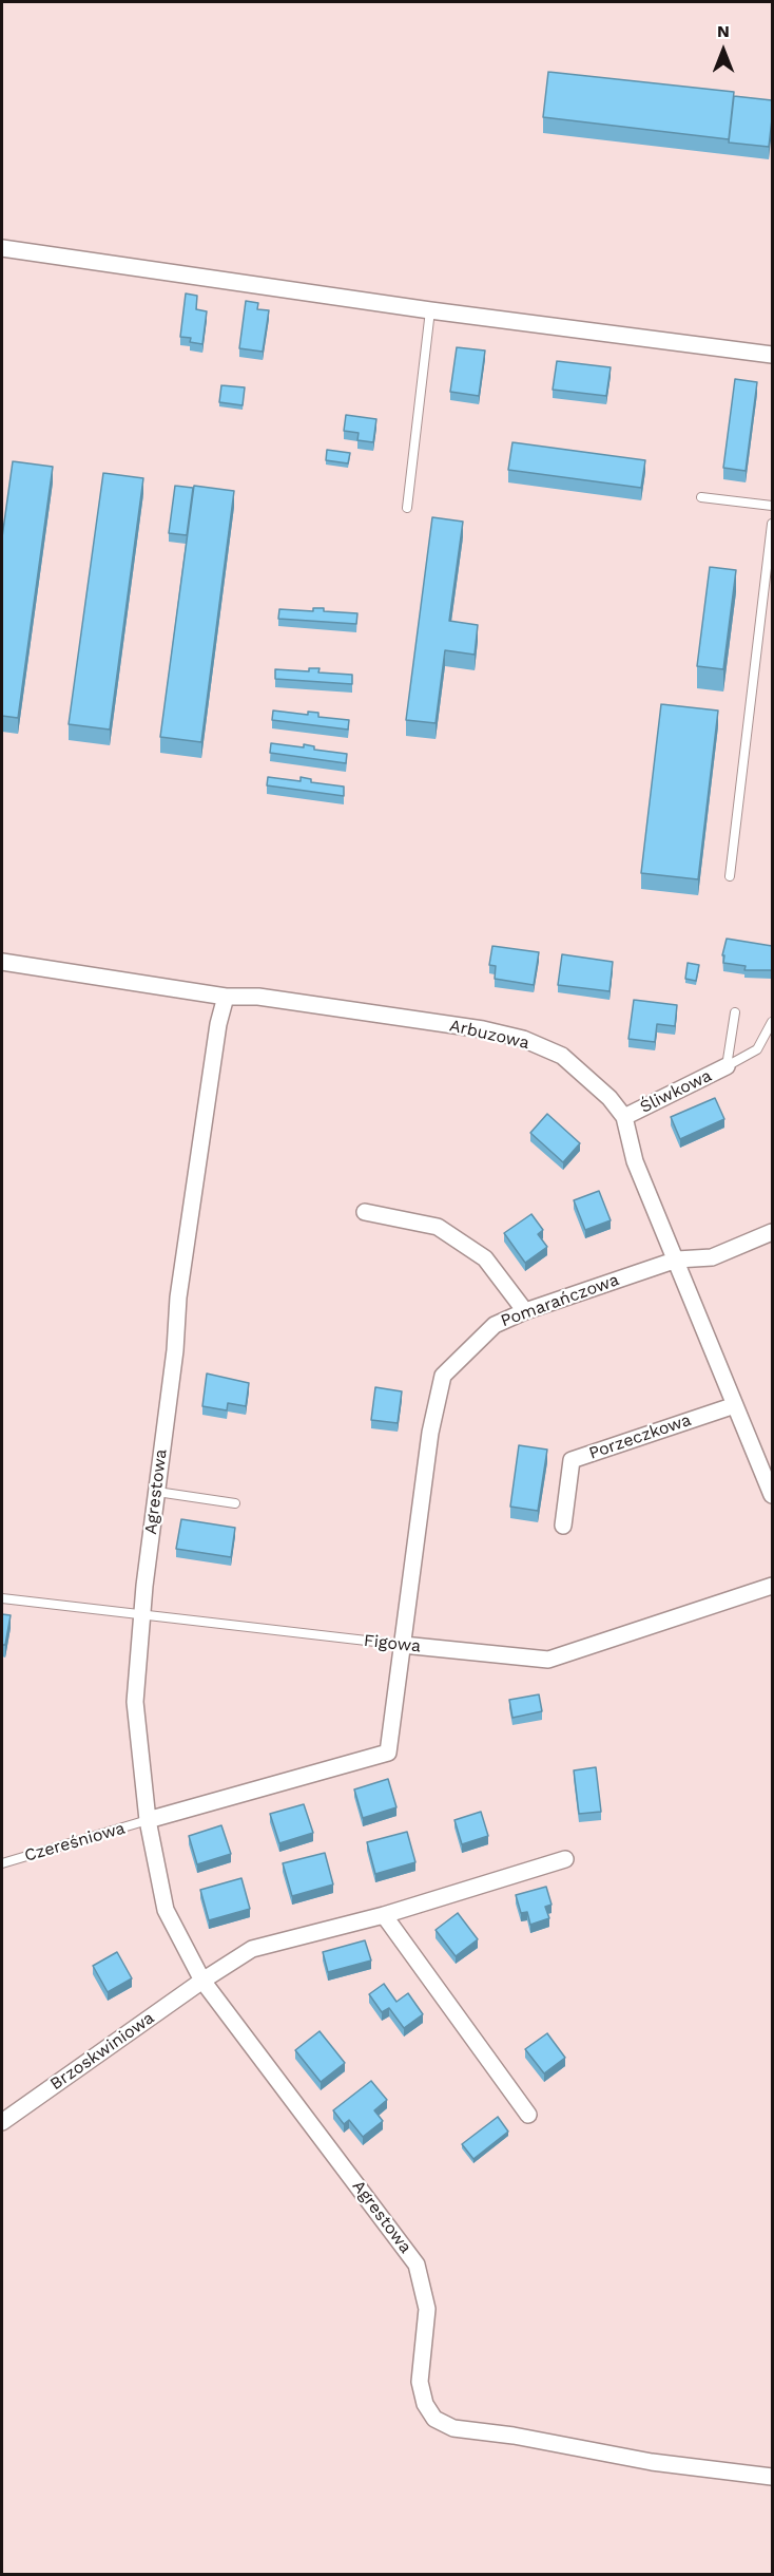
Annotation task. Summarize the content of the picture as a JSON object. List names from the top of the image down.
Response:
{
  "streets": {
    "street": [
      "Arbuzowa",
      "Śliwkowa",
      "Pomarańczowa",
      "Porzeczkowa",
      "Agrestowa",
      "Figowa",
      "Brzoskwiniowa"
    ],
    "lane": ["Czereśniowa"]
  },
  "crossings": [
    ["Arbuzowa", "Śliwkowa"],
    ["Arbuzowa", "Pomarańczowa"],
    ["Arbuzowa", "Porzeczkowa"],
    ["Arbuzowa", "Agrestowa"],
    ["Pomarańczowa", "Agrestowa"],
    ["Pomarańczowa", "Figowa"],
    ["Pomarańczowa", "Czereśniowa"],
    ["Agrestowa", "Figowa"],
    ["Agrestowa", "Czereśniowa"],
    ["Agrestowa", "Brzoskwiniowa"]
  ],
  "north": "top"
}
